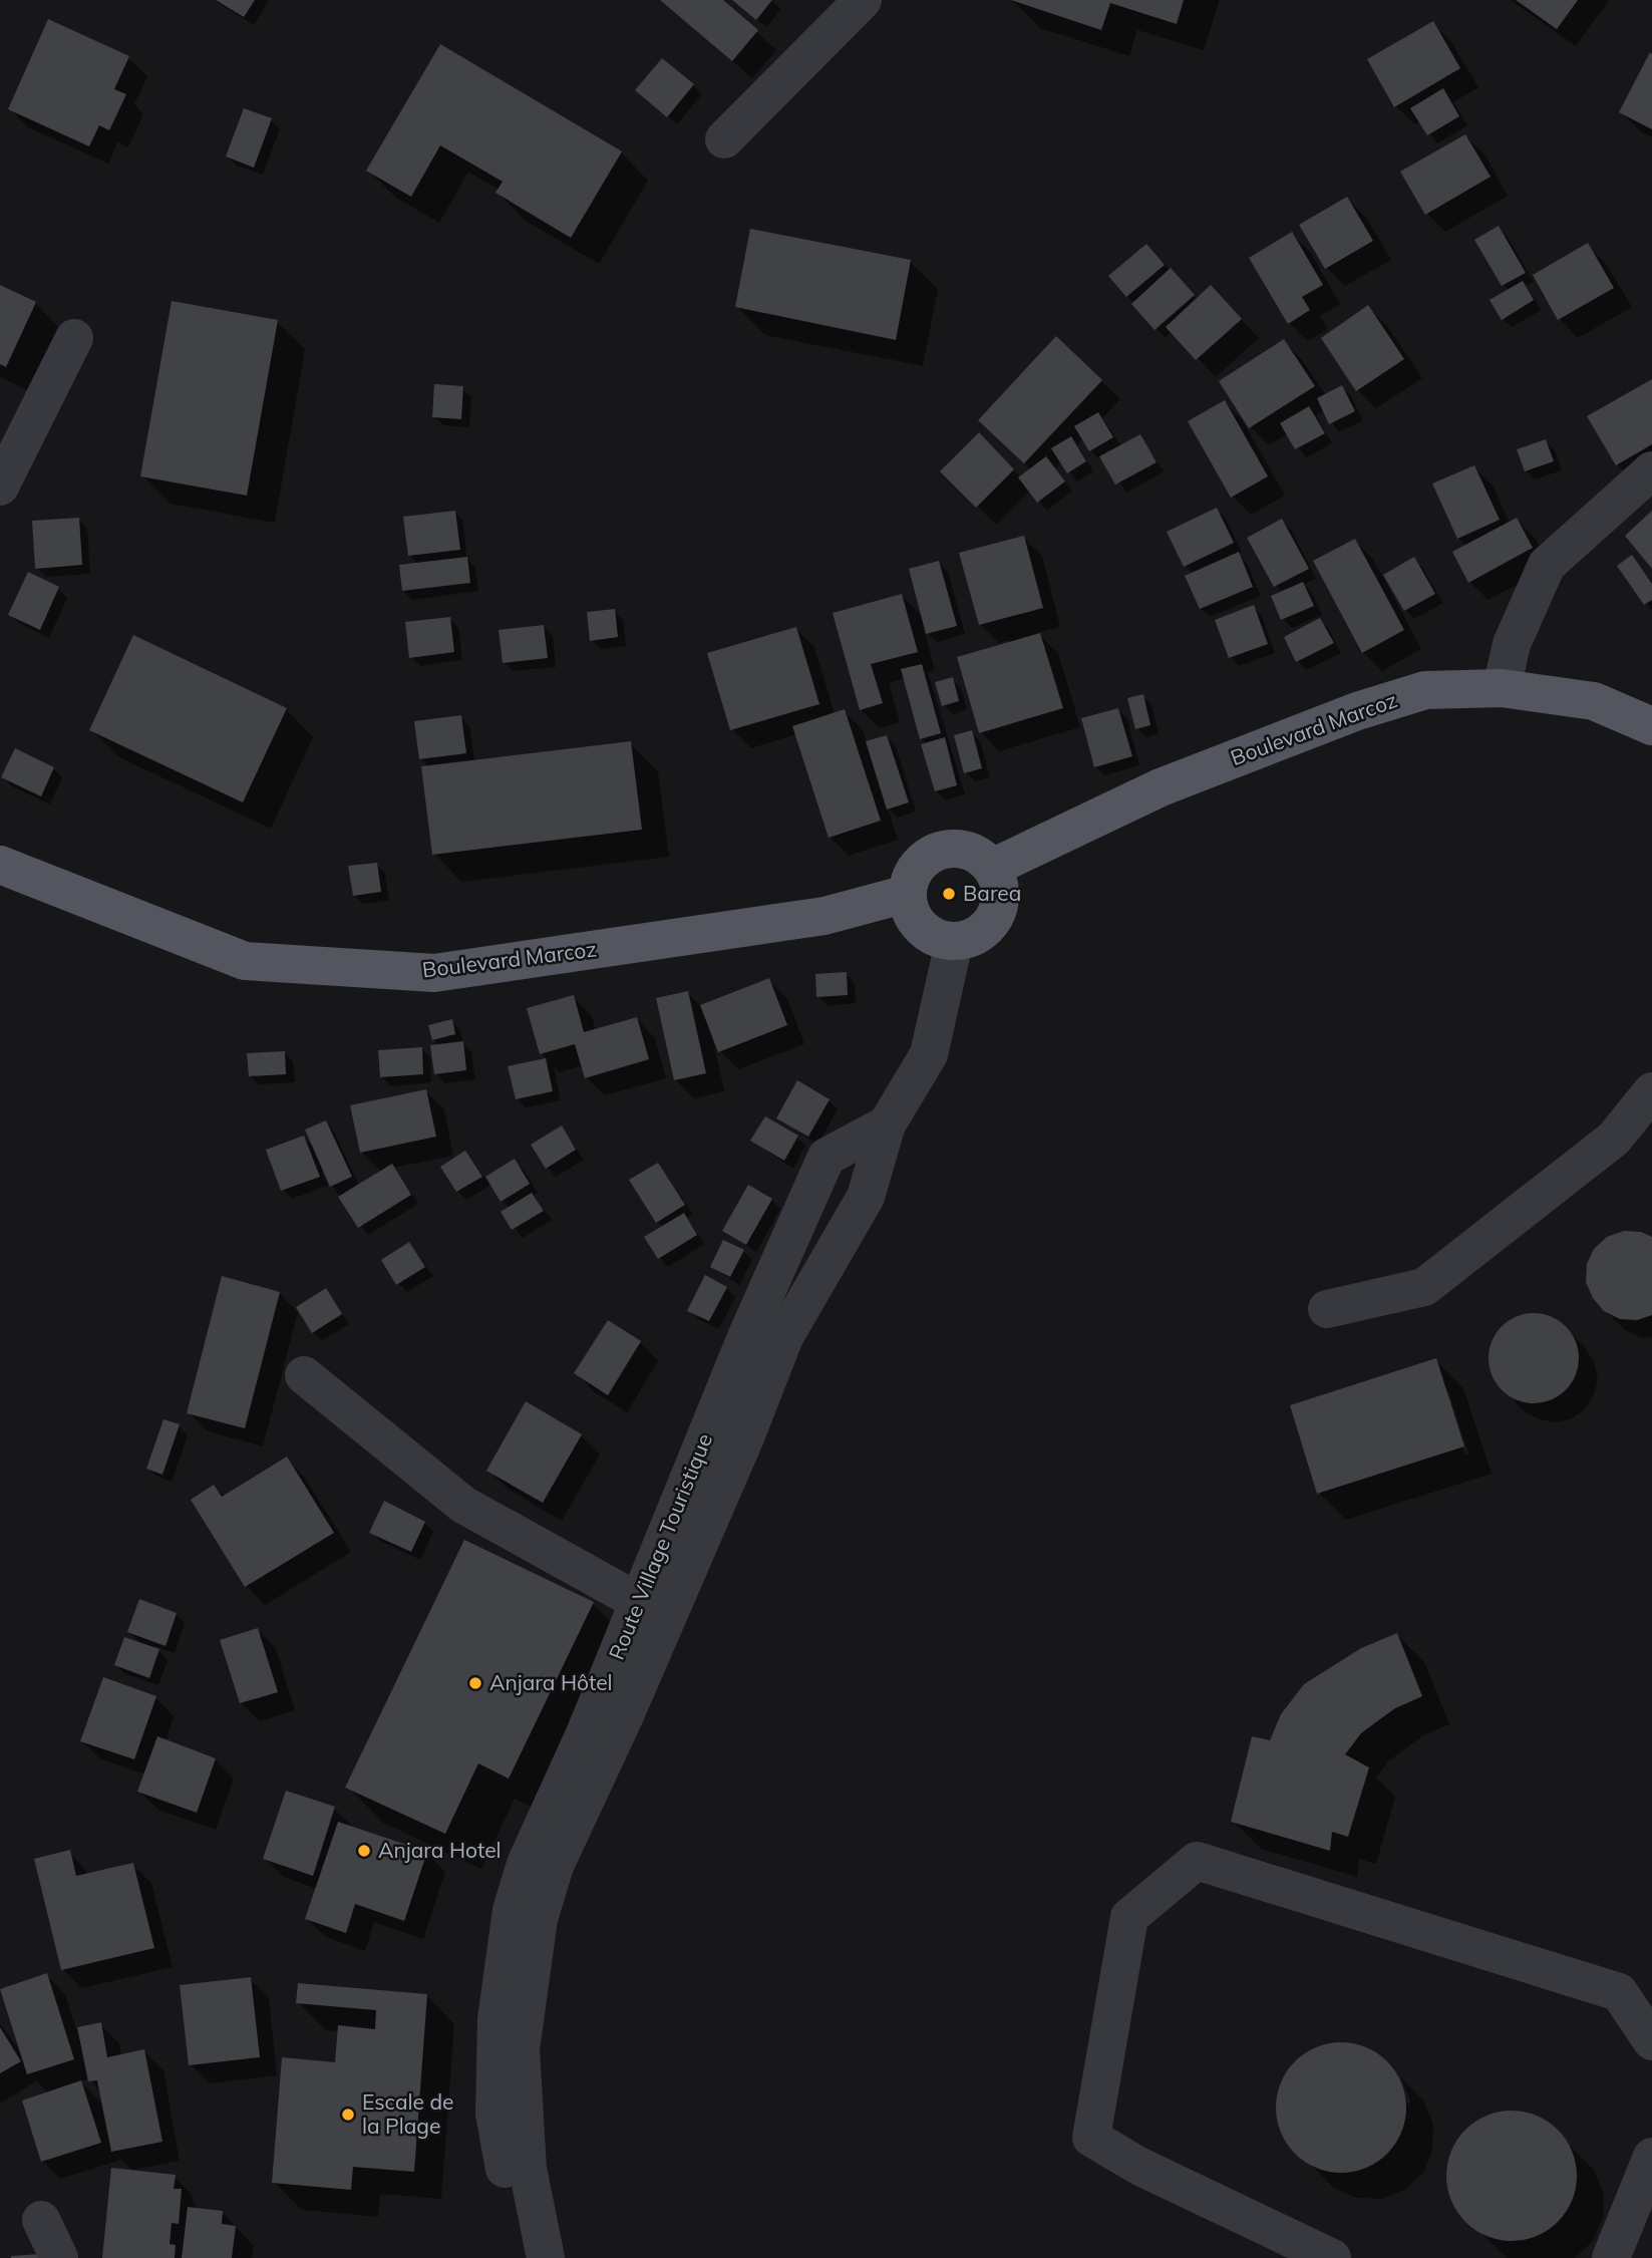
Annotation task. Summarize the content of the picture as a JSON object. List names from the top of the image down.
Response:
{
  "streets": {
    "main road": ["Boulevard Marcoz"],
    "street": ["Route Village Touristique"]
  },
  "crossings": [
    ["Boulevard Marcoz", "Route Village Touristique"]
  ],
  "places": [
    "Barea",
    "Anjara Hôtel",
    "Anjara Hotel",
    "Escale de la Plage"
  ]
}
